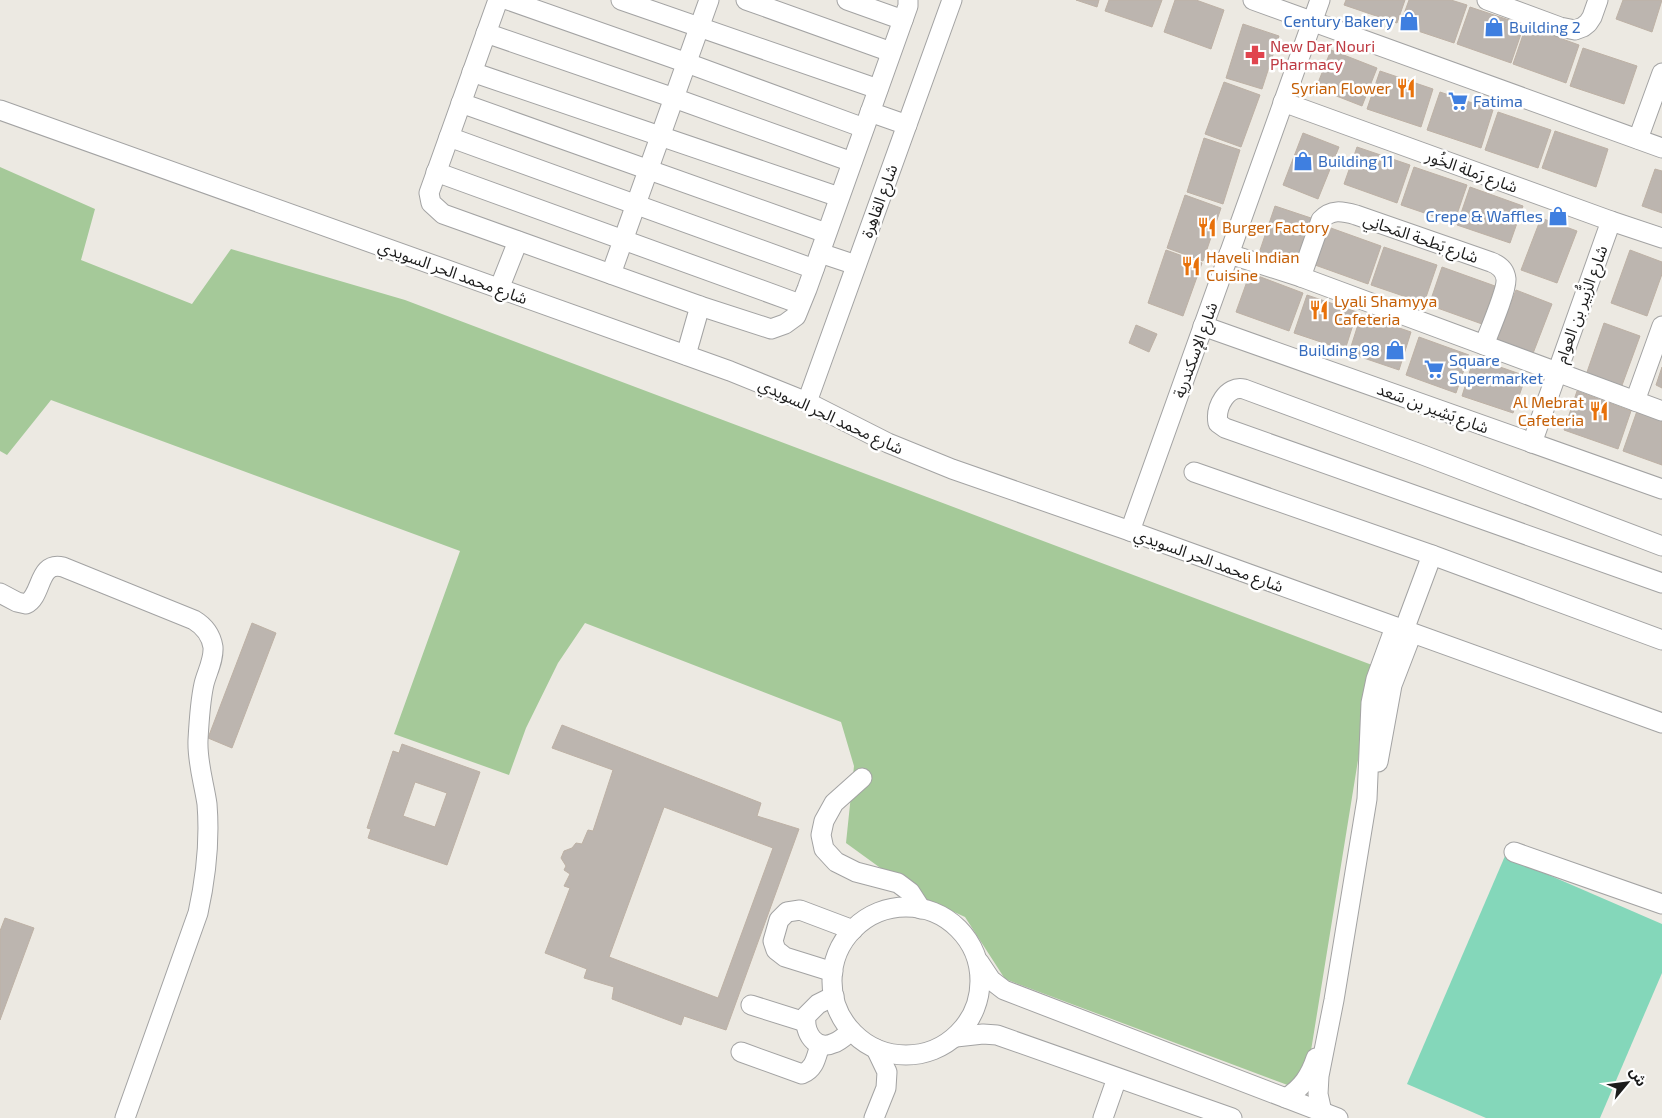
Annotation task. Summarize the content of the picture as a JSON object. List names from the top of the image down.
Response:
{
  "streets": {
    "street": [
      "شارع رَملة الخُور",
      "شارع القاهِرة",
      "شارع بَطحة المَحانِي",
      "شارع محمد الحر السويدي",
      "شارع الزُّبير بن العوام",
      "شارع الإسكندرية",
      "شارع بَشِير بن سَعد"
    ]
  },
  "crossings": [
    ["شارع رَملة الخُور", "شارع الزُّبير بن العوام"],
    ["شارع رَملة الخُور", "شارع الإسكندرية"],
    ["شارع القاهِرة", "شارع محمد الحر السويدي"],
    ["شارع محمد الحر السويدي", "شارع الإسكندرية"],
    ["شارع الزُّبير بن العوام", "شارع بَشِير بن سَعد"],
    ["شارع الإسكندرية", "شارع بَشِير بن سَعد"]
  ],
  "places": {
    "shop": [
      "Century Bakery",
      "Building 2",
      "Building 11",
      "Crepe & Waffles",
      "Building 98"
    ],
    "pharmacy": ["New Dar Nouri Pharmacy"],
    "restaurant": [
      "Syrian Flower",
      "Burger Factory",
      "Haveli Indian Cuisine",
      "Lyali Shamyya Cafeteria",
      "Al Mebrat Cafeteria"
    ],
    "supermarket": ["Fatima", "Square Supermarket"]
  },
  "north": "top right"
}
